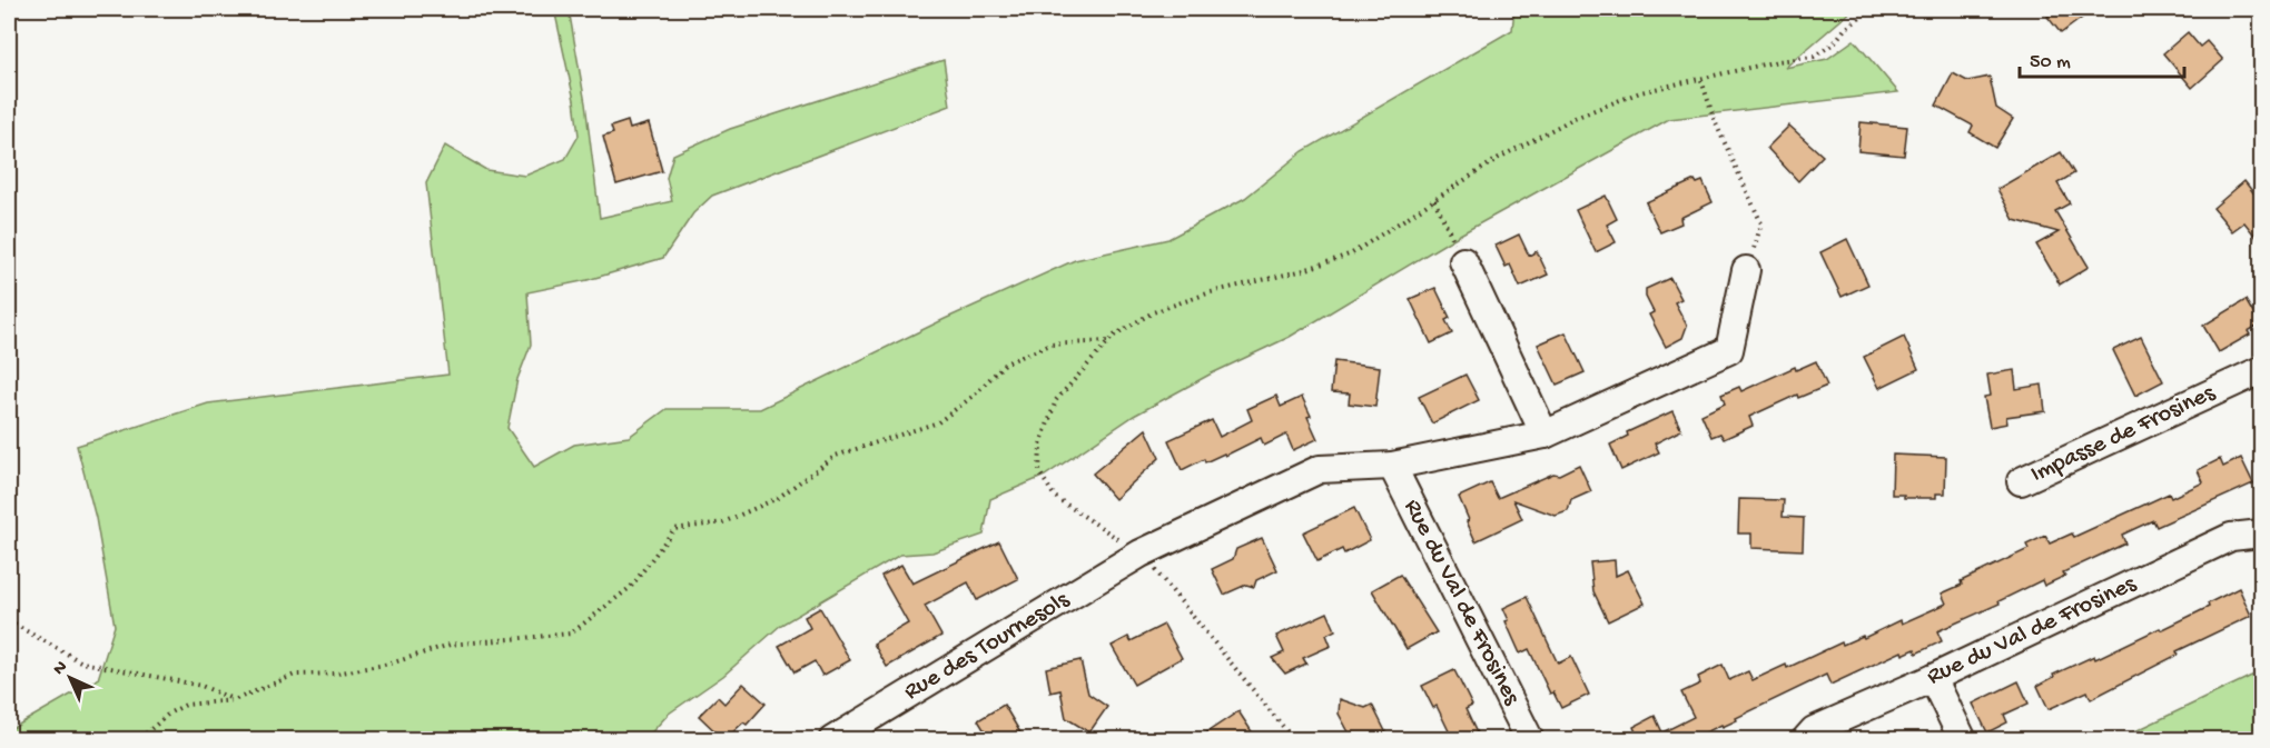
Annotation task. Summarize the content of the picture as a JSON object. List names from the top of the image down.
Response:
{
  "streets": {
    "street": ["Impasse de Frosines", "Rue du Val de Frosines", "Rue des Tournesols"]
  },
  "crossings": [
    ["Rue du Val de Frosines", "Rue des Tournesols"]
  ],
  "scale_bar": "50 m",
  "north": "top left"
}
